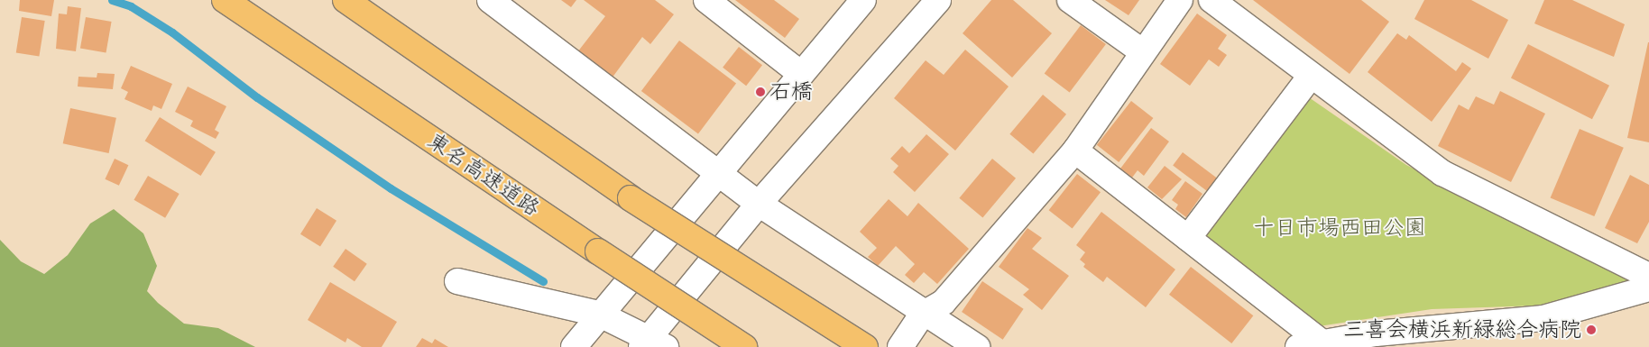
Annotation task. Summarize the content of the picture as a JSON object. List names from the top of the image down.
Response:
{
  "streets": {
    "highway": ["東名高速道路"]
  },
  "parks": ["十日市場西田公園"],
  "places": ["石橋", "三喜会横浜新緑総合病院"]
}
